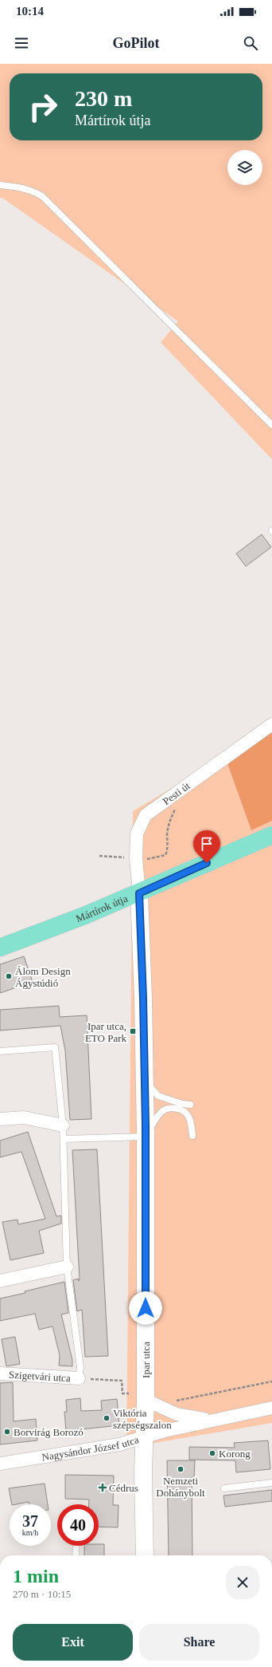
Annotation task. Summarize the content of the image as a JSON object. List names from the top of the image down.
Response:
{
  "streets": {
    "main road": ["Mártírok útja"],
    "street": [
      "Pesti út",
      "Ipar utca",
      "Szigetvári utca",
      "Nagysándor József utca"
    ]
  },
  "crossings": [
    ["Pesti út", "Mártírok útja"],
    ["Pesti út", "Ipar utca"],
    ["Mártírok útja", "Ipar utca"],
    ["Ipar utca", "Nagysándor József utca"]
  ],
  "places": {
    "other": [
      "Álom Design Ágystúdió",
      "Viktória szépségszalon",
      "Borvirág Borozó",
      "Korong",
      "Nemzeti Dohánybolt"
    ],
    "transit": ["Ipar utca, ETO Park"],
    "health": ["Cédrus"]
  },
  "page": {
    "status": "10:14",
    "header": "GoPilot",
    "turn": ["230 m", "Mártírok útja"],
    "speed": "37 km/h",
    "limit": "40",
    "heading": ["1 min", "270 m · 10:15"],
    "buttons": ["Exit", "Share"]
  }
}
